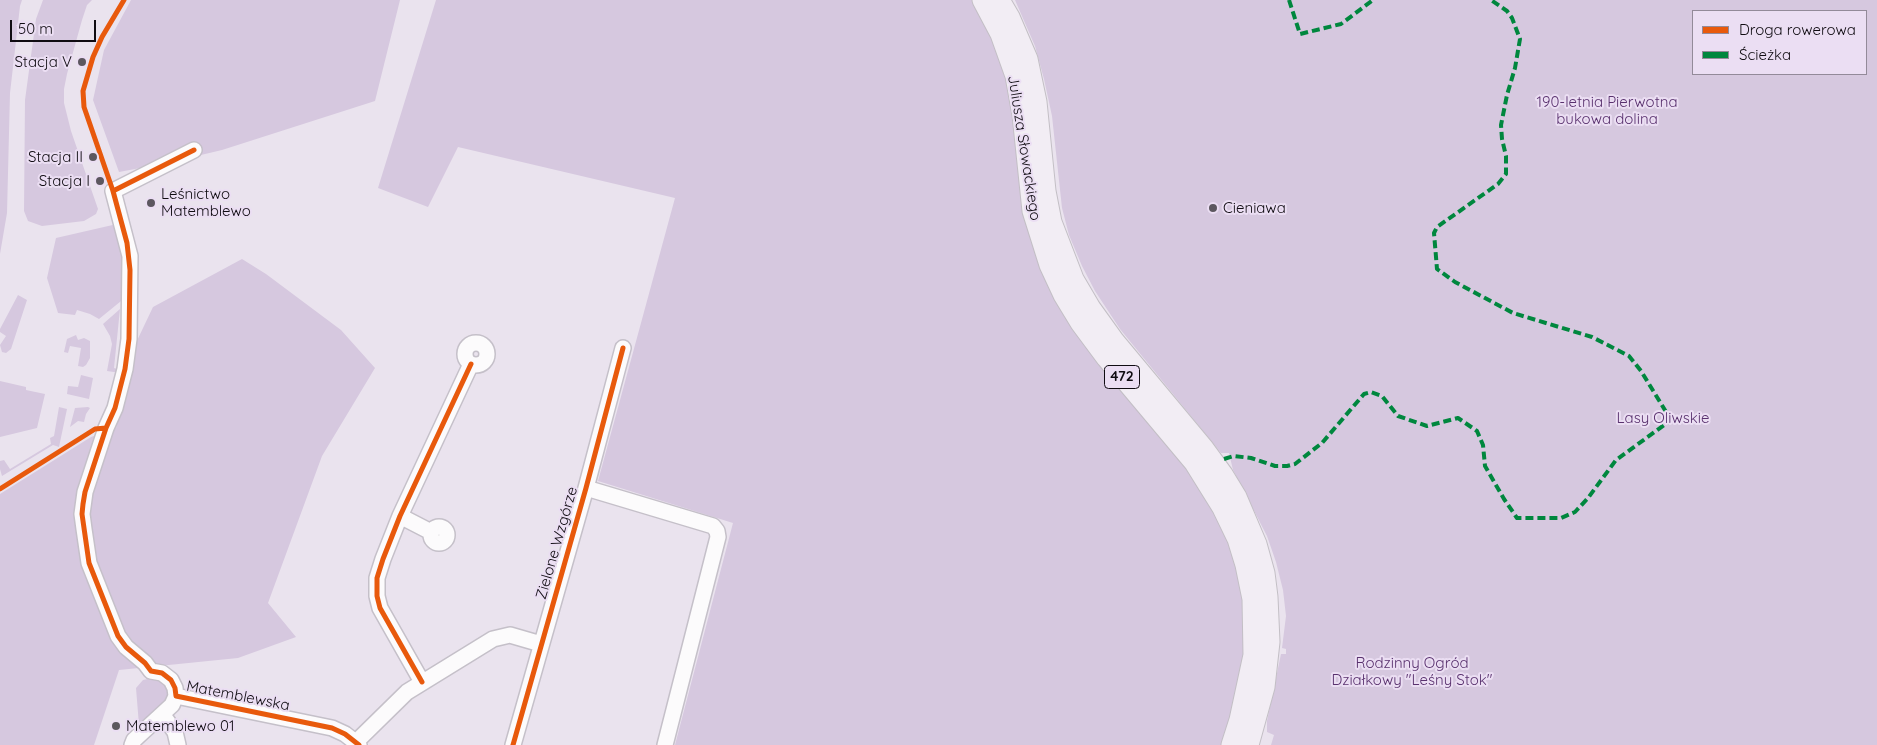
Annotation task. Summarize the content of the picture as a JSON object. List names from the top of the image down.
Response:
{
  "streets": {
    "main road": ["Juliusza Słowackiego", "472"],
    "street": ["Zielone Wzgórze", "Matemblewska"]
  },
  "parks": ["190-letnia Pierwotna bukowa dolina", "Lasy Oliwskie", "Rodzinny Ogród Działkowy \"Leśny Stok\""],
  "places": [
    "Stacja V",
    "Stacja II",
    "Stacja I",
    "Leśnictwo Matemblewo",
    "Cieniawa",
    "Matemblewo 01"
  ],
  "legend": ["Droga rowerowa", "Ścieżka"],
  "scale_bar": "50 m"
}
